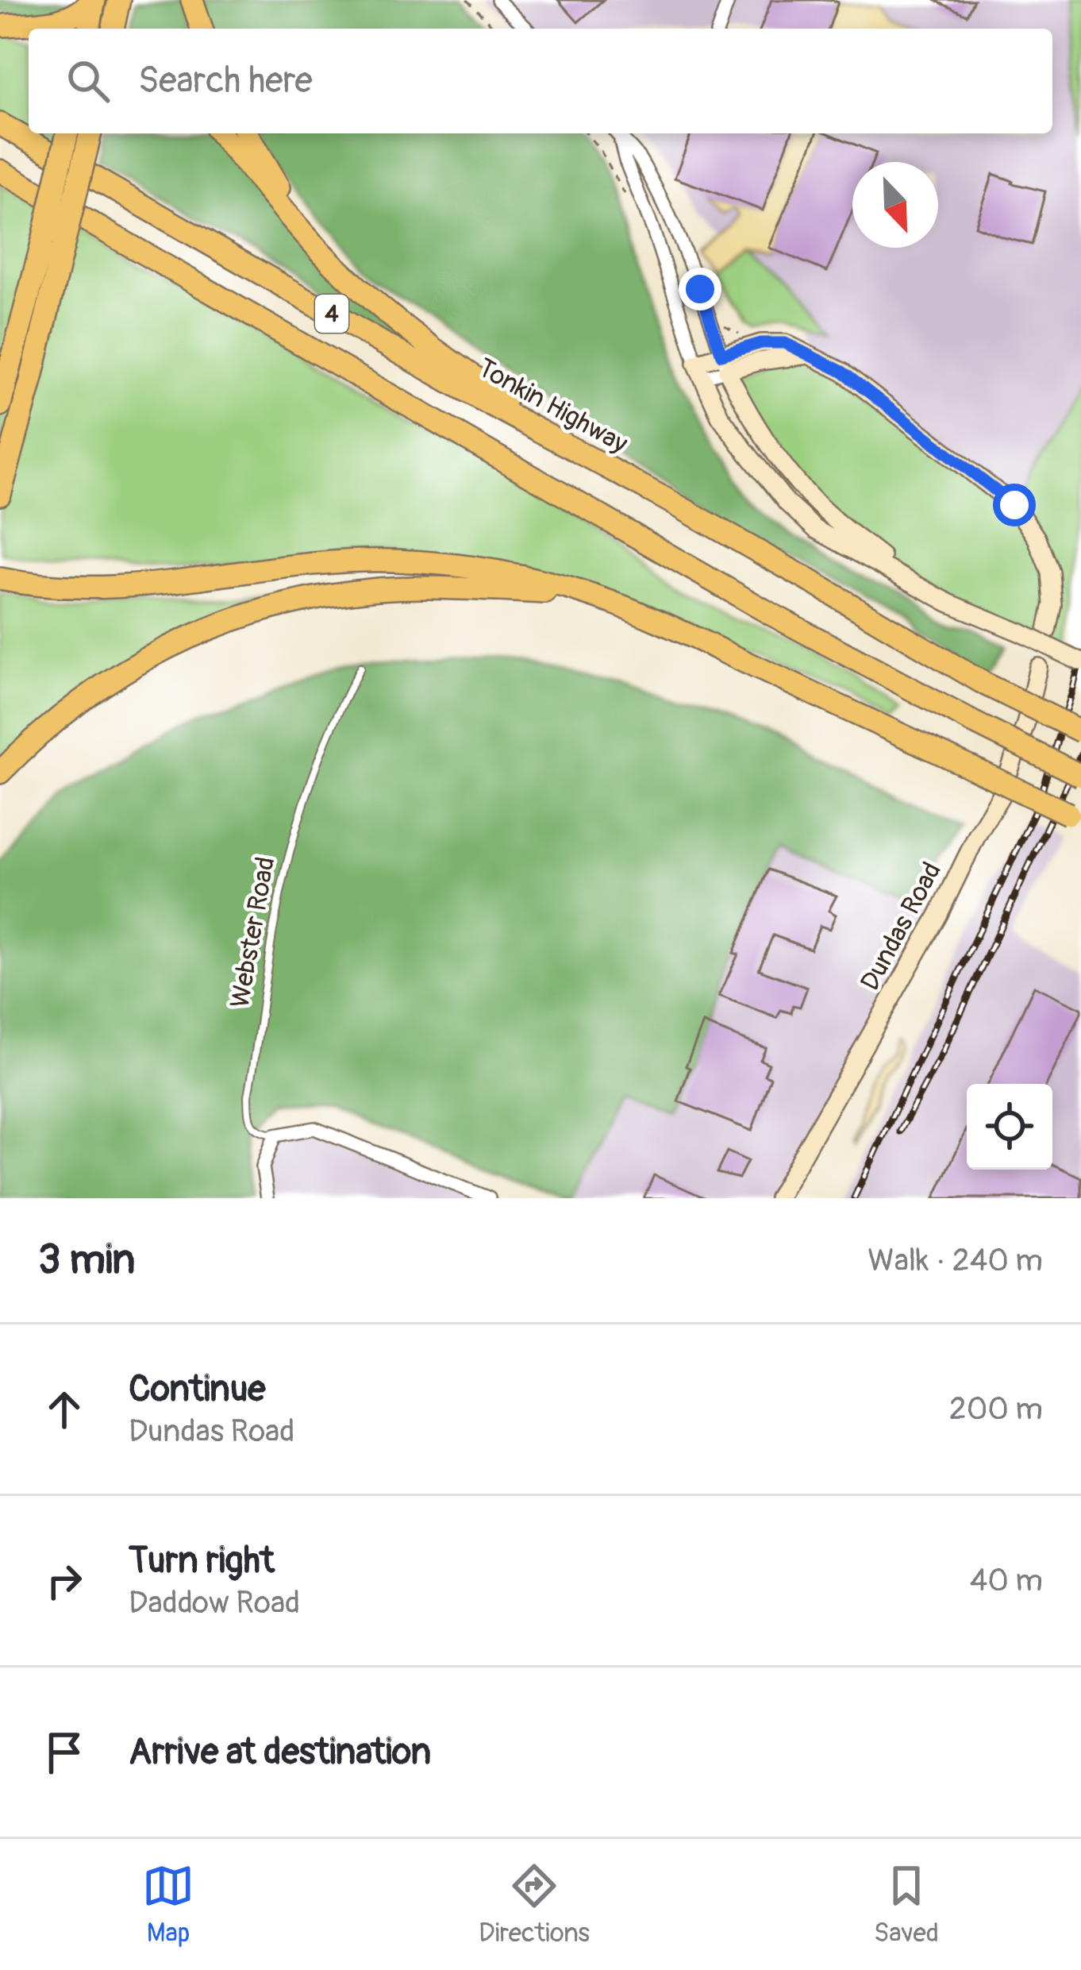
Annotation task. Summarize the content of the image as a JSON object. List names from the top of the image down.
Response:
{
  "streets": {
    "highway": ["4", "Tonkin Highway"],
    "main road": ["Dundas Road"],
    "lane": ["Webster Road"]
  },
  "north": "bottom right",
  "page": {
    "search": "Search here",
    "heading": ["3 min", "Walk · 240 m"],
    "list": [
      ["Continue", "Dundas Road", "200 m"],
      ["Turn right", "Daddow Road", "40 m"],
      "Arrive at destination"
    ],
    "nav": ["Map", "Directions", "Saved"]
  }
}
